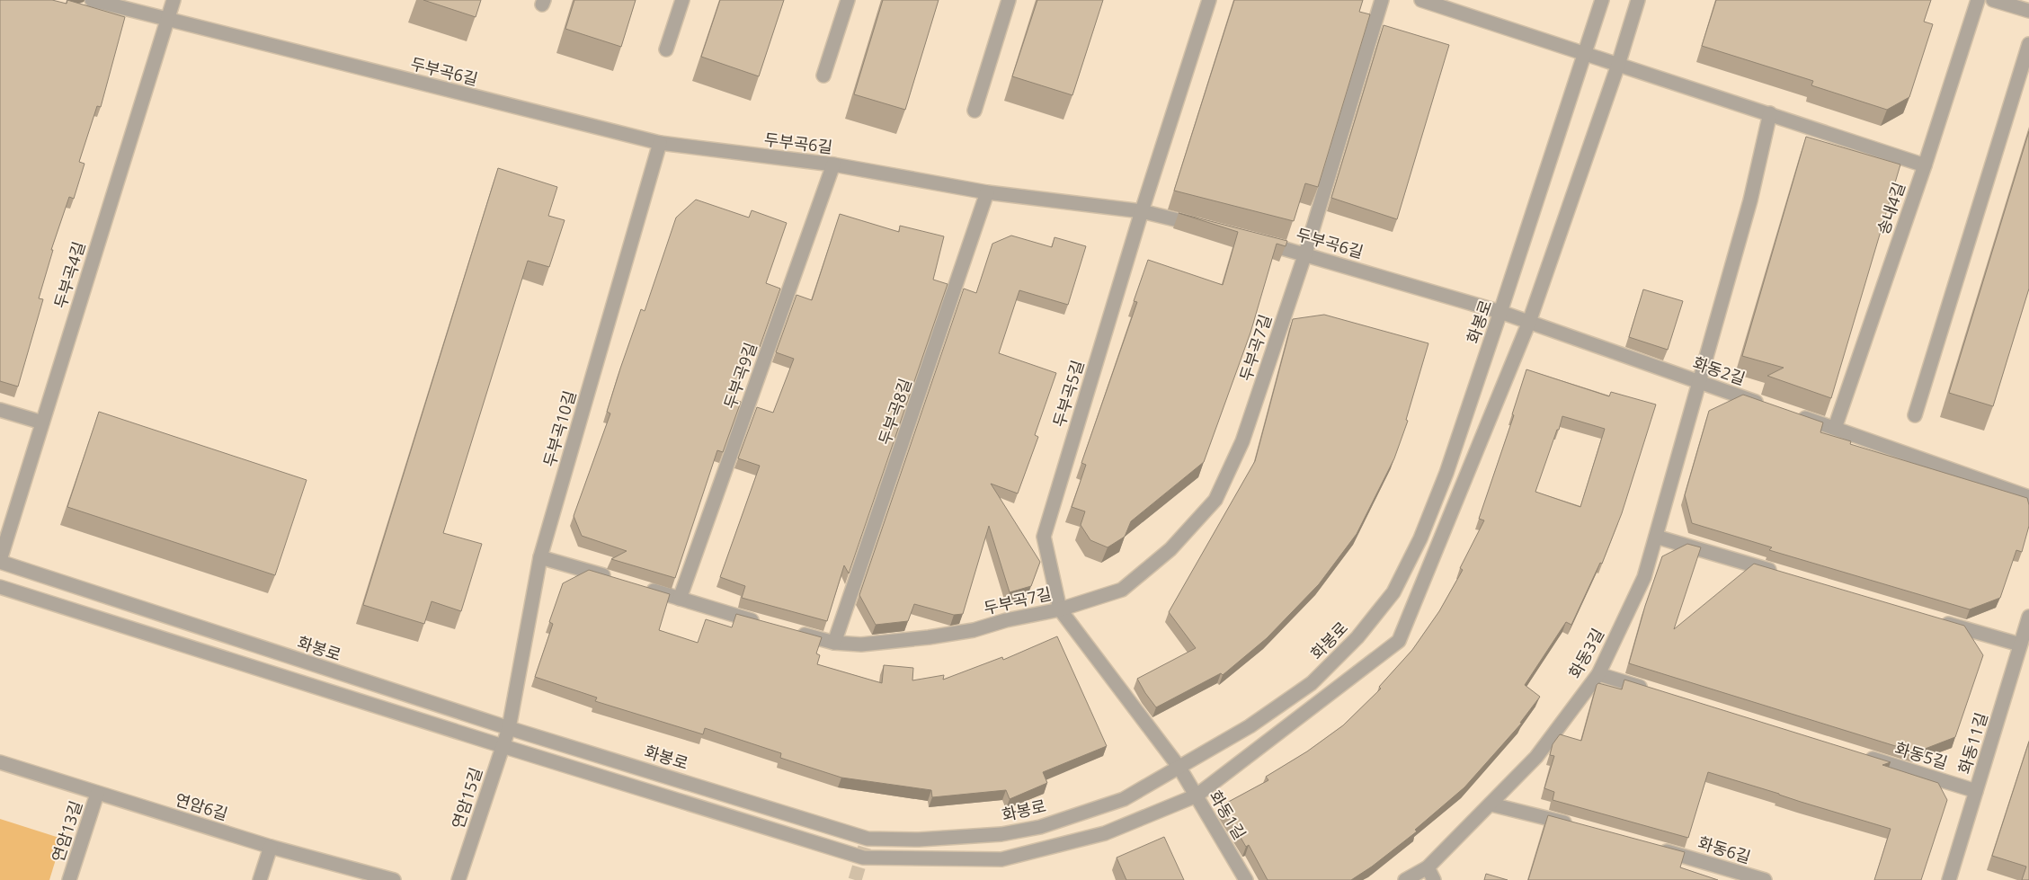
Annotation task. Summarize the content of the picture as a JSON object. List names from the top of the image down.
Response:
{
  "streets": {
    "street": [
      "두부곡6길",
      "송내4길",
      "두부곡4길",
      "화봉로",
      "두부곡7길",
      "화동2길",
      "두부곡9길",
      "두부곡5길",
      "두부곡8길",
      "두부곡10길",
      "화동3길",
      "화동11길",
      "화동5길",
      "연암15길",
      "연암6길",
      "화동1길",
      "연암13길",
      "화동6길"
    ]
  },
  "crossings": [
    ["두부곡6길", "두부곡4길"],
    ["두부곡6길", "화봉로"],
    ["두부곡6길", "두부곡7길"],
    ["두부곡6길", "화동2길"],
    ["두부곡6길", "두부곡9길"],
    ["두부곡6길", "두부곡5길"],
    ["두부곡6길", "두부곡8길"],
    ["두부곡6길", "두부곡10길"],
    ["두부곡4길", "화봉로"],
    ["화봉로", "화동2길"],
    ["화봉로", "두부곡5길"],
    ["화봉로", "두부곡10길"],
    ["화봉로", "연암15길"],
    ["화봉로", "화동1길"],
    ["두부곡7길", "두부곡5길"],
    ["두부곡7길", "두부곡8길"],
    ["화동2길", "화동3길"],
    ["두부곡5길", "화동1길"],
    ["두부곡10길", "연암15길"],
    ["화동11길", "화동5길"],
    ["연암6길", "연암13길"]
  ]
}
